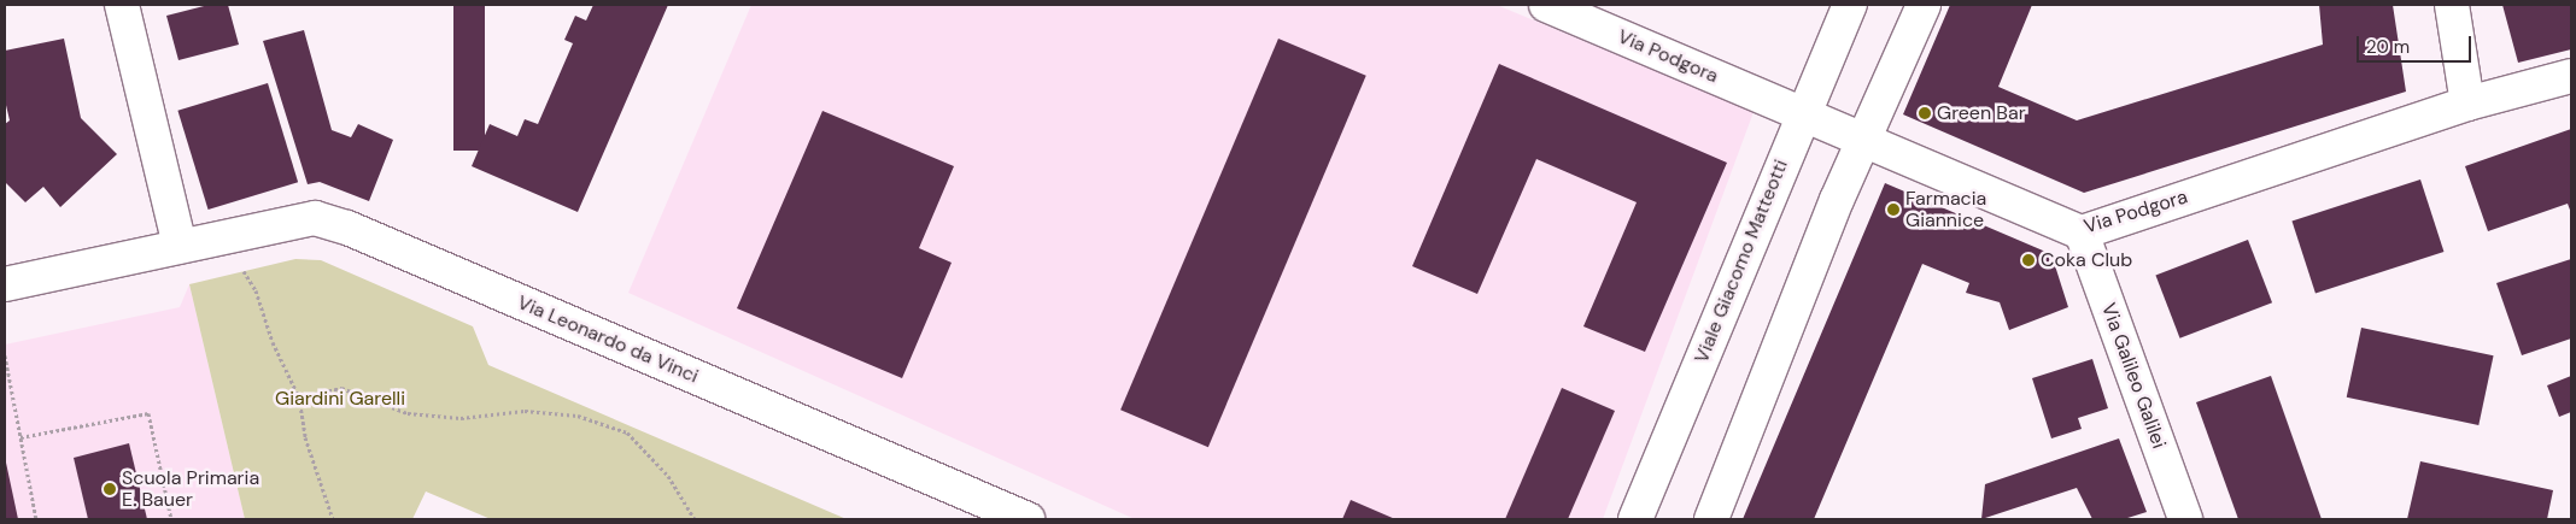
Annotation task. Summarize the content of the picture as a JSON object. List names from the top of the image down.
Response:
{
  "streets": {
    "street": [
      "Via Podgora",
      "Viale Giacomo Matteotti",
      "Via Leonardo da Vinci",
      "Via Galileo Galilei"
    ]
  },
  "crossings": [
    ["Via Podgora", "Viale Giacomo Matteotti"],
    ["Via Podgora", "Via Galileo Galilei"]
  ],
  "parks": ["Giardini Garelli"],
  "places": [
    "Green Bar",
    "Farmacia Giannice",
    "Coka Club",
    "Scuola Primaria E. Bauer"
  ],
  "scale_bar": "20 m"
}
